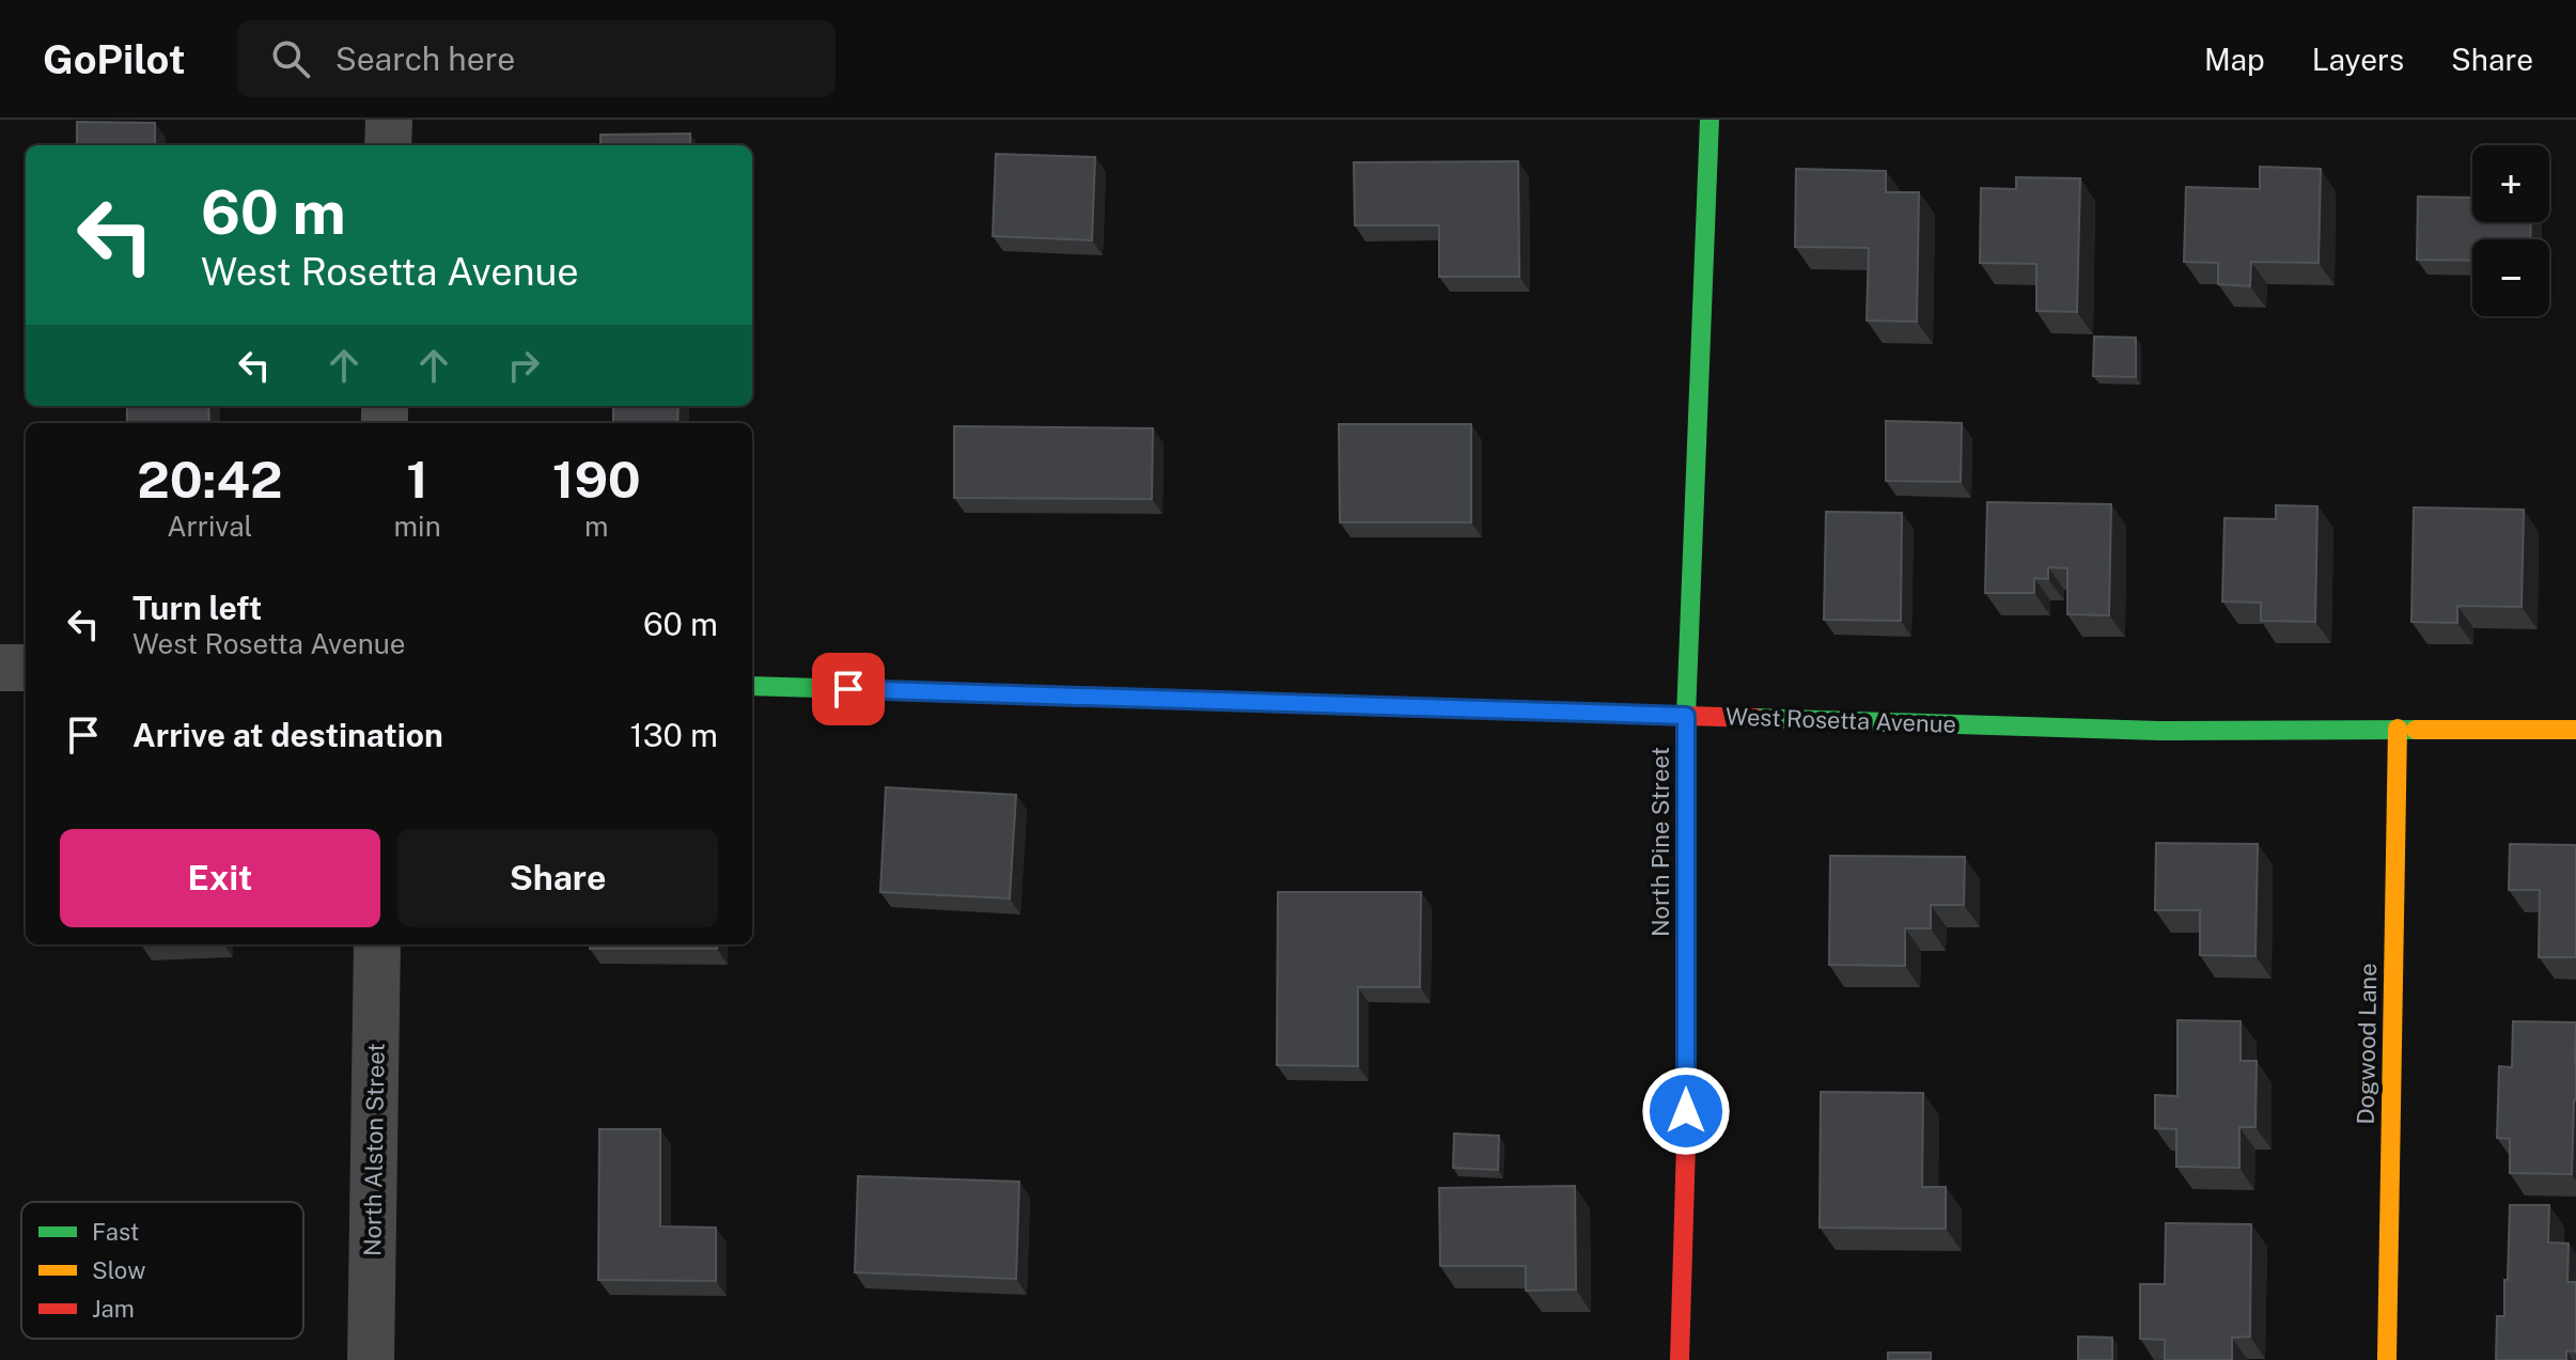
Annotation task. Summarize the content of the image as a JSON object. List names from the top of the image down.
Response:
{
  "streets": {
    "street": [
      "West Rosetta Avenue",
      "North Pine Street",
      "Dogwood Lane",
      "North Alston Street"
    ]
  },
  "crossings": [
    ["West Rosetta Avenue", "North Pine Street"],
    ["West Rosetta Avenue", "Dogwood Lane"]
  ],
  "legend": ["Fast", "Slow", "Jam"],
  "page": {
    "header": "GoPilot",
    "search": "Search here",
    "nav": ["Map", "Layers", "Share"],
    "map_buttons": ["+", "−"],
    "turn": ["60 m", "West Rosetta Avenue"],
    "eta": [
      "20:42",
      "Arrival",
      "1",
      "min",
      "190",
      "m"
    ],
    "list": [
      {
        "name": "Turn left",
        "note": "West Rosetta Avenue",
        "value": "60 m"
      },
      {
        "name": "Arrive at destination",
        "value": "130 m"
      }
    ],
    "buttons": ["Exit", "Share"]
  }
}
